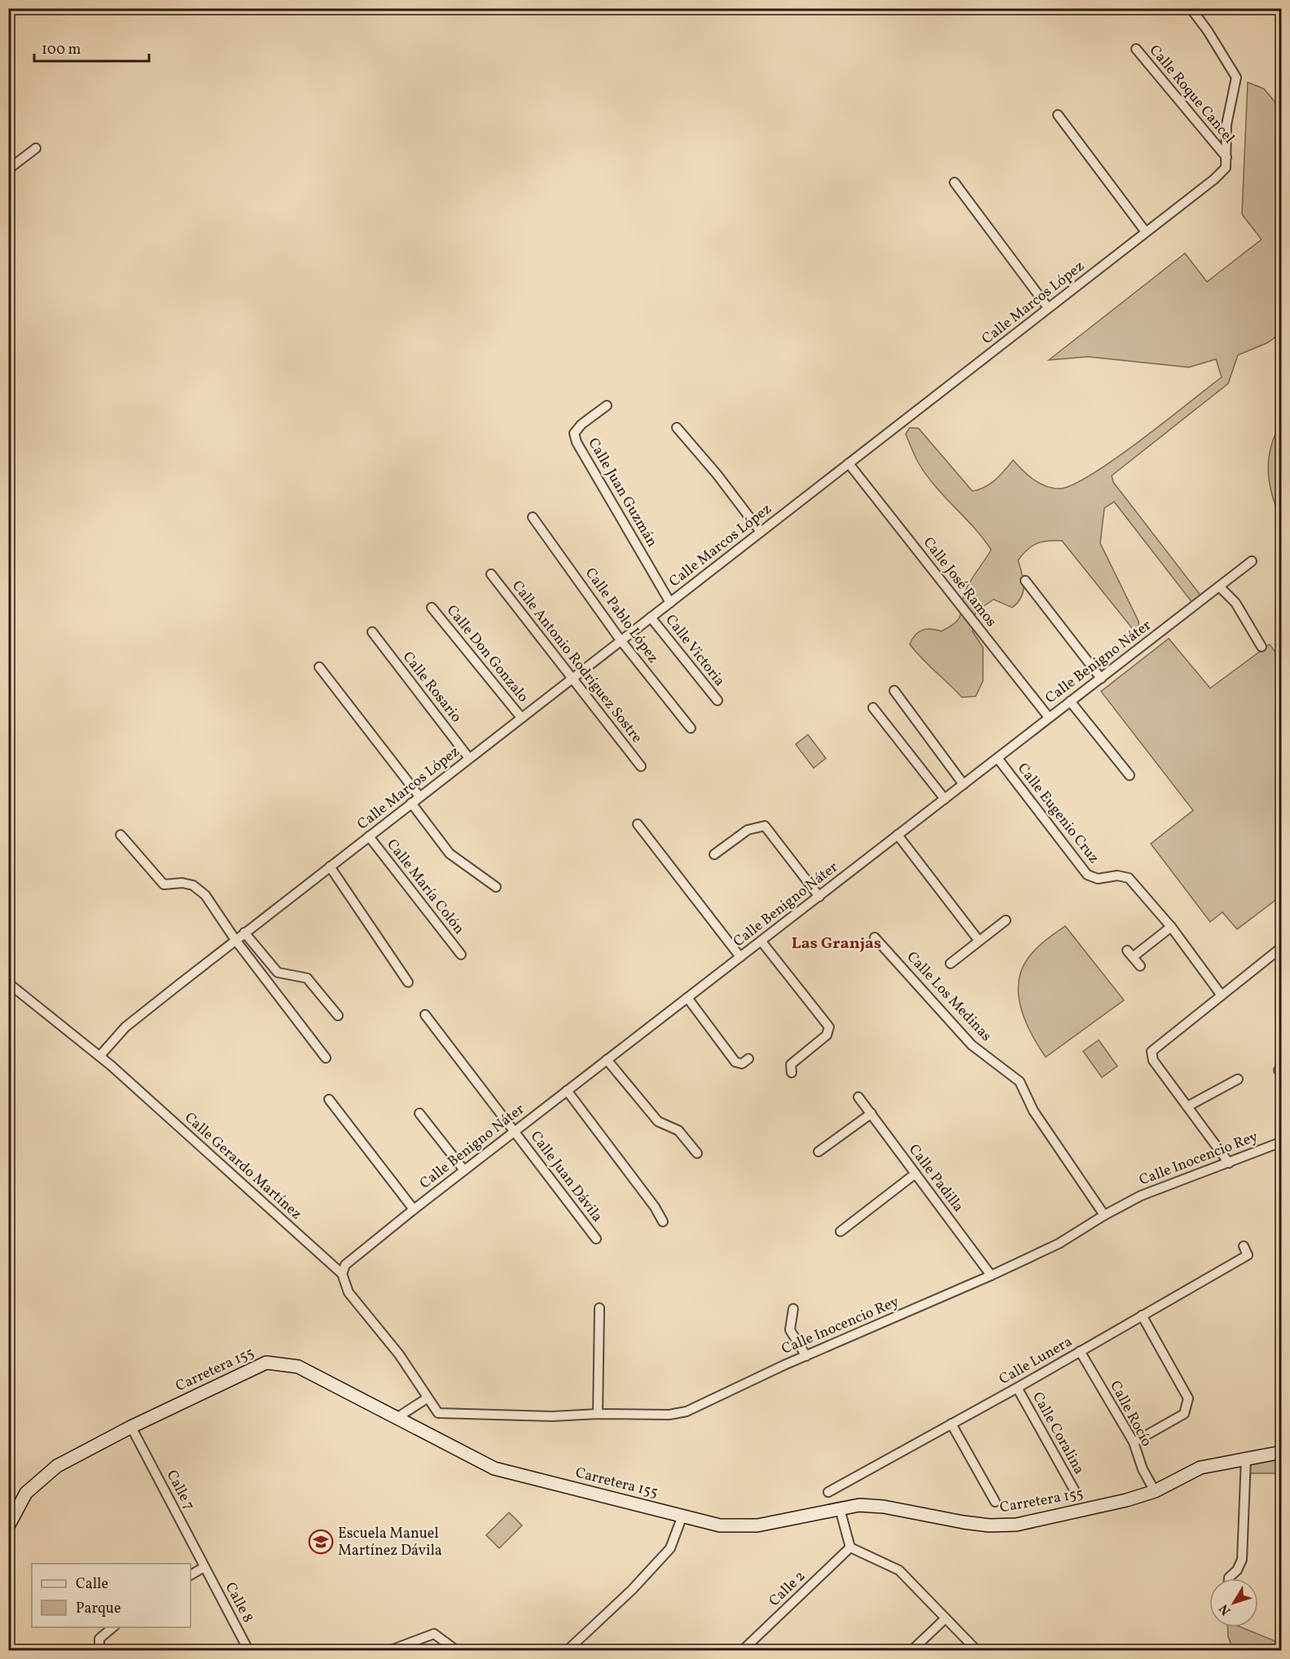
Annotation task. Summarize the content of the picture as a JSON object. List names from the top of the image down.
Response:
{
  "streets": {
    "street": [
      "Calle Roque Cancel",
      "Calle Marcos López",
      "Calle Juan Guzmán",
      "Calle José Ramos",
      "Calle Pablo López",
      "Calle Victoria",
      "Calle Don Gonzalo",
      "Calle Antonio Rodríguez Sostre",
      "Calle Benigno Náter",
      "Calle Rosario",
      "Calle Eugenio Cruz",
      "Calle María Colón",
      "Calle Los Medinas",
      "Calle Inocencio Rey",
      "Calle Gerardo Martínez",
      "Calle Juan Dávila",
      "Calle Padilla",
      "Calle Lunera",
      "Carretera 155",
      "Calle Rocío",
      "Calle Coralina",
      "Calle 7",
      "Calle 2",
      "Calle 8"
    ]
  },
  "crossings": [
    ["Calle Roque Cancel", "Calle Marcos López"],
    ["Calle Marcos López", "Calle Juan Guzmán"],
    ["Calle Marcos López", "Calle José Ramos"],
    ["Calle Marcos López", "Calle Pablo López"],
    ["Calle Marcos López", "Calle Victoria"],
    ["Calle Marcos López", "Calle Don Gonzalo"],
    ["Calle Marcos López", "Calle Antonio Rodríguez Sostre"],
    ["Calle Marcos López", "Calle Rosario"],
    ["Calle Marcos López", "Calle María Colón"],
    ["Calle Marcos López", "Calle Gerardo Martínez"],
    ["Calle José Ramos", "Calle Benigno Náter"],
    ["Calle Benigno Náter", "Calle Eugenio Cruz"],
    ["Calle Benigno Náter", "Calle Gerardo Martínez"],
    ["Calle Benigno Náter", "Calle Juan Dávila"],
    ["Calle Los Medinas", "Calle Inocencio Rey"],
    ["Calle Inocencio Rey", "Calle Gerardo Martínez"],
    ["Calle Inocencio Rey", "Calle Padilla"],
    ["Calle Lunera", "Calle Rocío"],
    ["Calle Lunera", "Calle Coralina"],
    ["Carretera 155", "Calle Rocío"],
    ["Carretera 155", "Calle 7"],
    ["Calle 7", "Calle 8"]
  ],
  "districts": ["Las Granjas"],
  "places": {
    "school or university": ["Escuela Manuel Martínez Dávila"]
  },
  "legend": ["Calle", "Parque"],
  "scale_bar": "100 m",
  "north": "bottom left"
}
